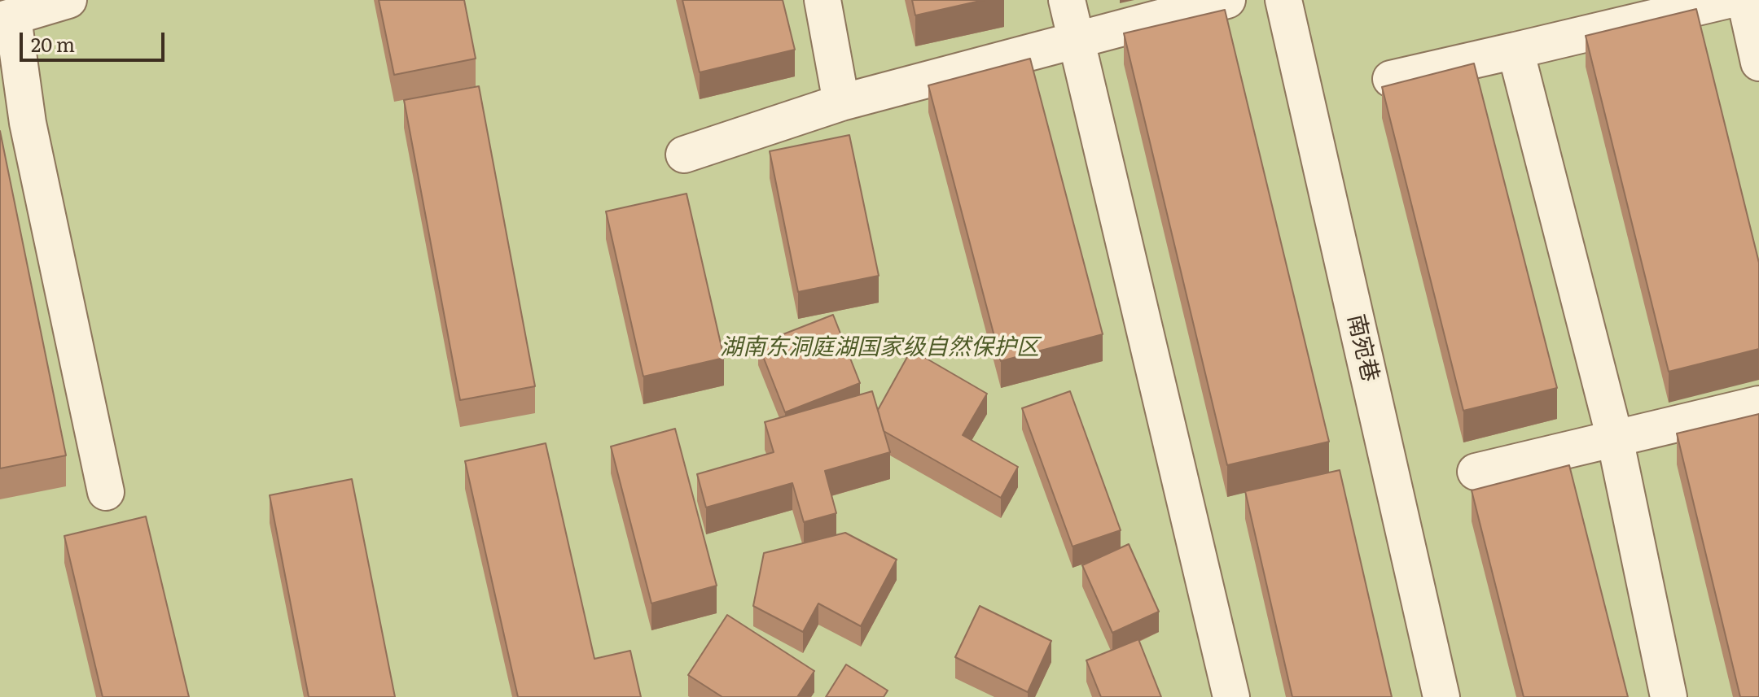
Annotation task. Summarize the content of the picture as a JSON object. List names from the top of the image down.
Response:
{
  "streets": {
    "street": ["南宛巷"]
  },
  "parks": ["湖南东洞庭湖国家级自然保护区"],
  "scale_bar": "20 m"
}
